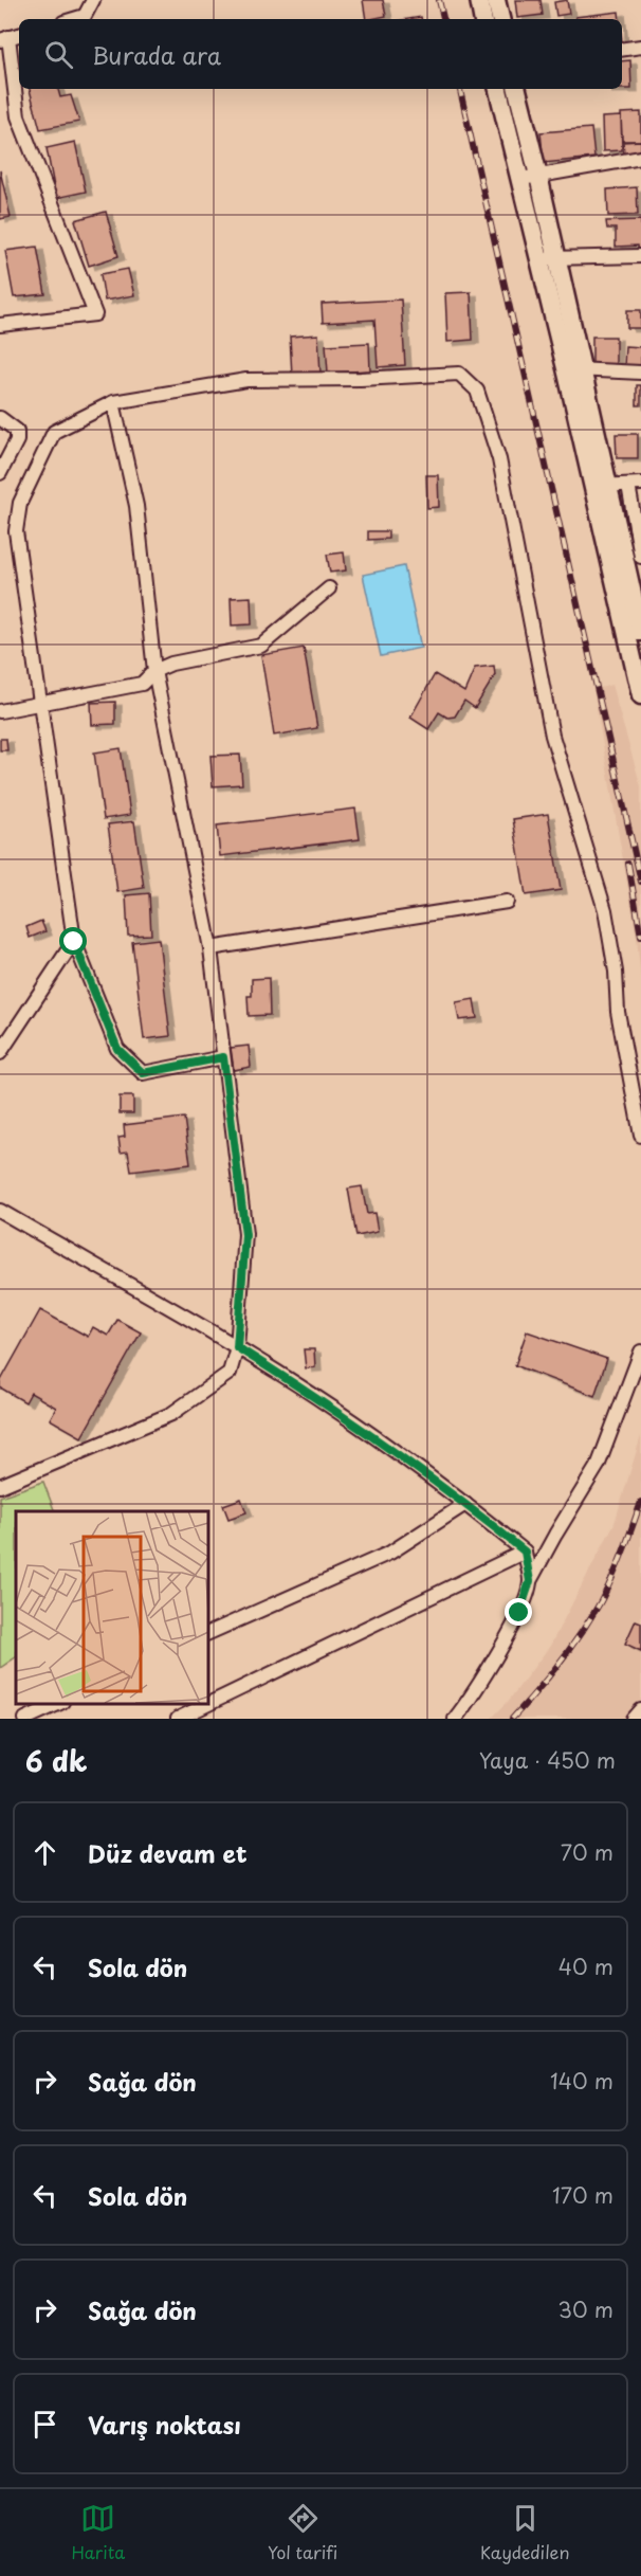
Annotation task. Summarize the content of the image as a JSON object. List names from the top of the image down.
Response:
{
  "page": {
    "search": "Burada ara",
    "heading": ["6 dk", "Yaya · 450 m"],
    "list": [
      ["Düz devam et", "70 m"],
      ["Sola dön", "40 m"],
      ["Sağa dön", "140 m"],
      ["Sola dön", "170 m"],
      ["Sağa dön", "30 m"],
      "Varış noktası"
    ],
    "nav": ["Harita", "Yol tarifi", "Kaydedilen"]
  }
}
